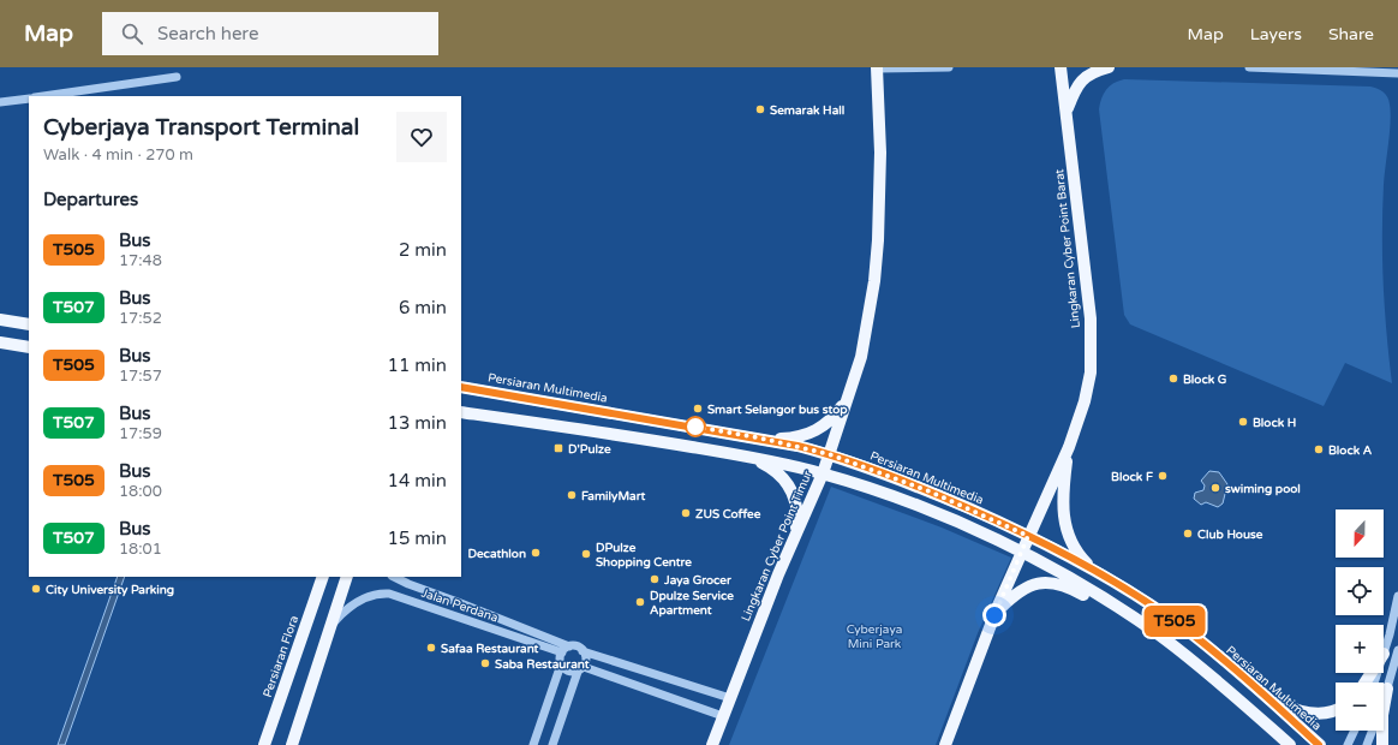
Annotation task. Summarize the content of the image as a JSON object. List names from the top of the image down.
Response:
{
  "streets": {
    "main road": [
      "Lingkaran Cyber Point Barat",
      "Persiaran Multimedia",
      "Lingkaran Cyber Point Timur",
      "Persiaran Flora"
    ],
    "street": ["Jalan Perdana"]
  },
  "crossings": [
    ["Lingkaran Cyber Point Barat", "Persiaran Multimedia"],
    ["Persiaran Multimedia", "Lingkaran Cyber Point Timur"],
    ["Lingkaran Cyber Point Timur", "Jalan Perdana"]
  ],
  "parks": ["Cyberjaya Mini Park"],
  "places": {
    "other": [
      "Semarak Hall",
      "Block G",
      "Smart Selangor bus stop",
      "Block H",
      "Block A",
      "Block F",
      "swiming pool",
      "FamilyMart",
      "ZUS Coffee",
      "Club House",
      "Decathlon",
      "DPulze Shopping Centre",
      "Jaya Grocer",
      "City University Parking",
      "Dpulze Service Apartment",
      "Safaa Restaurant",
      "Saba Restaurant"
    ],
    "transit": ["D'Pulze"]
  },
  "lines": ["bus line T505"],
  "north": "bottom",
  "page": {
    "header": "Map",
    "search": "Search here",
    "nav": ["Map", "Layers", "Share"],
    "on_map": "T505",
    "heading": [
      ["Cyberjaya Transport Terminal", "Walk · 4 min · 270 m"],
      "Departures"
    ],
    "list": [
      {
        "mark": "T505",
        "name": "Bus",
        "note": "17:48",
        "value": "2 min"
      },
      {
        "mark": "T507",
        "name": "Bus",
        "note": "17:52",
        "value": "6 min"
      },
      {
        "mark": "T505",
        "name": "Bus",
        "note": "17:57",
        "value": "11 min"
      },
      {
        "mark": "T507",
        "name": "Bus",
        "note": "17:59",
        "value": "13 min"
      },
      {
        "mark": "T505",
        "name": "Bus",
        "note": "18:00",
        "value": "14 min"
      },
      {
        "mark": "T507",
        "name": "Bus",
        "note": "18:01",
        "value": "15 min"
      }
    ],
    "map_buttons": ["+", "−"]
  }
}
